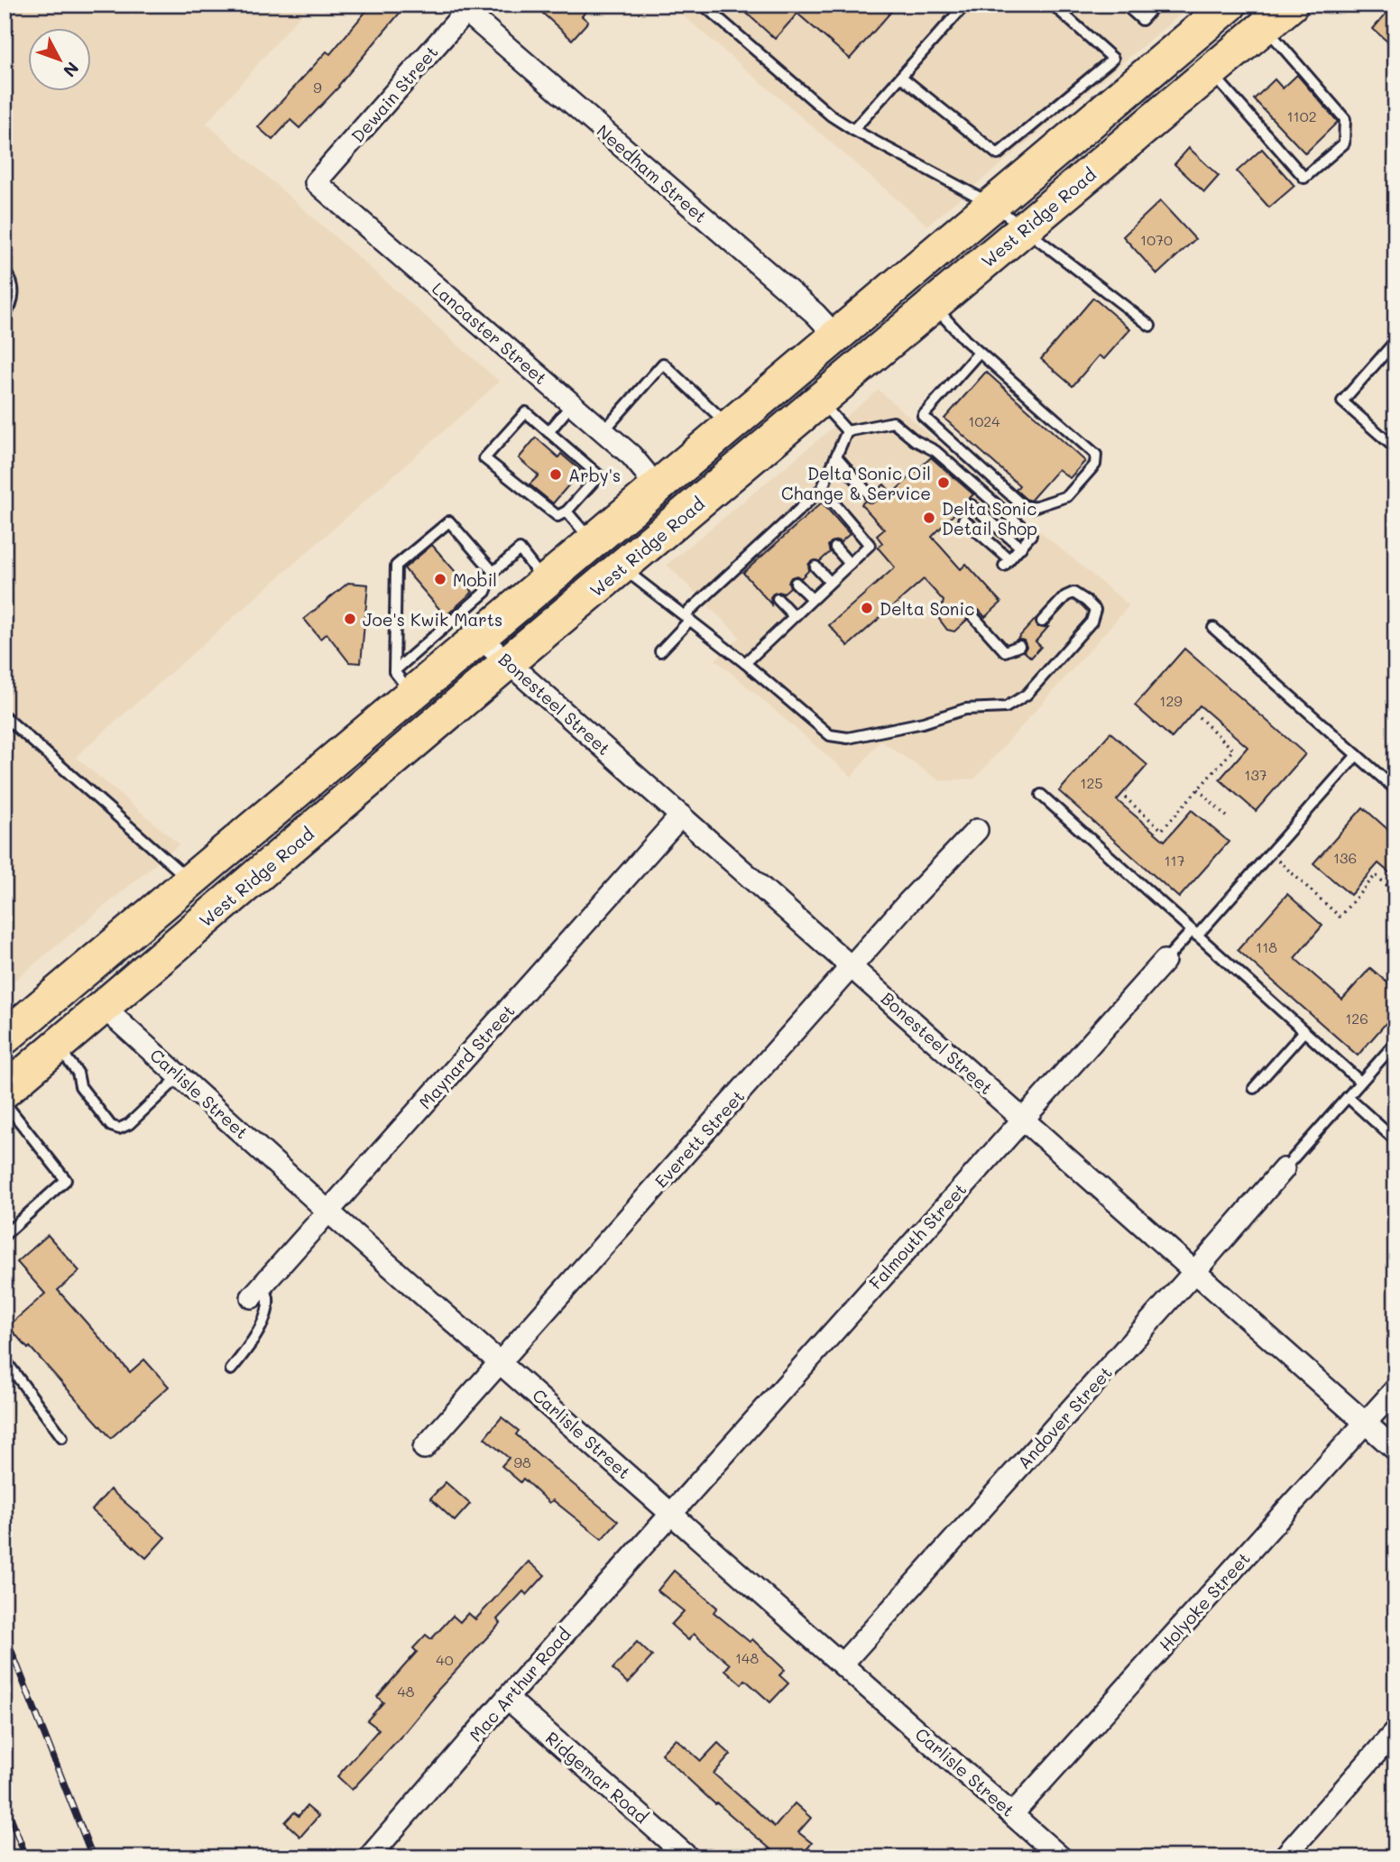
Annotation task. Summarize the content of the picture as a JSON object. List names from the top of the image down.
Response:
{
  "streets": {
    "highway": ["West Ridge Road"],
    "street": [
      "Dewain Street",
      "Needham Street",
      "Lancaster Street",
      "Bonesteel Street",
      "Maynard Street",
      "Carlisle Street",
      "Everett Street",
      "Falmouth Street",
      "Andover Street",
      "Holyoke Street",
      "Mac Arthur Road",
      "Ridgemar Road"
    ]
  },
  "crossings": [
    ["Dewain Street", "Needham Street"],
    ["Dewain Street", "Lancaster Street"],
    ["West Ridge Road", "Bonesteel Street"],
    ["West Ridge Road", "Carlisle Street"],
    ["Bonesteel Street", "Maynard Street"],
    ["Bonesteel Street", "Everett Street"],
    ["Bonesteel Street", "Falmouth Street"],
    ["Bonesteel Street", "Andover Street"],
    ["Bonesteel Street", "Holyoke Street"],
    ["Maynard Street", "Carlisle Street"],
    ["Carlisle Street", "Everett Street"],
    ["Carlisle Street", "Falmouth Street"],
    ["Carlisle Street", "Andover Street"],
    ["Carlisle Street", "Holyoke Street"],
    ["Carlisle Street", "Mac Arthur Road"],
    ["Falmouth Street", "Mac Arthur Road"],
    ["Mac Arthur Road", "Ridgemar Road"]
  ],
  "places": [
    "Arby's",
    "Delta Sonic Oil Change & Service",
    "Delta Sonic Detail Shop",
    "Mobil",
    "Delta Sonic",
    "Joe's Kwik Marts"
  ],
  "house_numbers": [
    "9",
    "1102",
    "1070",
    "1024",
    "129",
    "137",
    "125",
    "136",
    "117",
    "118",
    "126",
    "98",
    "148",
    "40",
    "48"
  ],
  "north": "bottom right"
}
